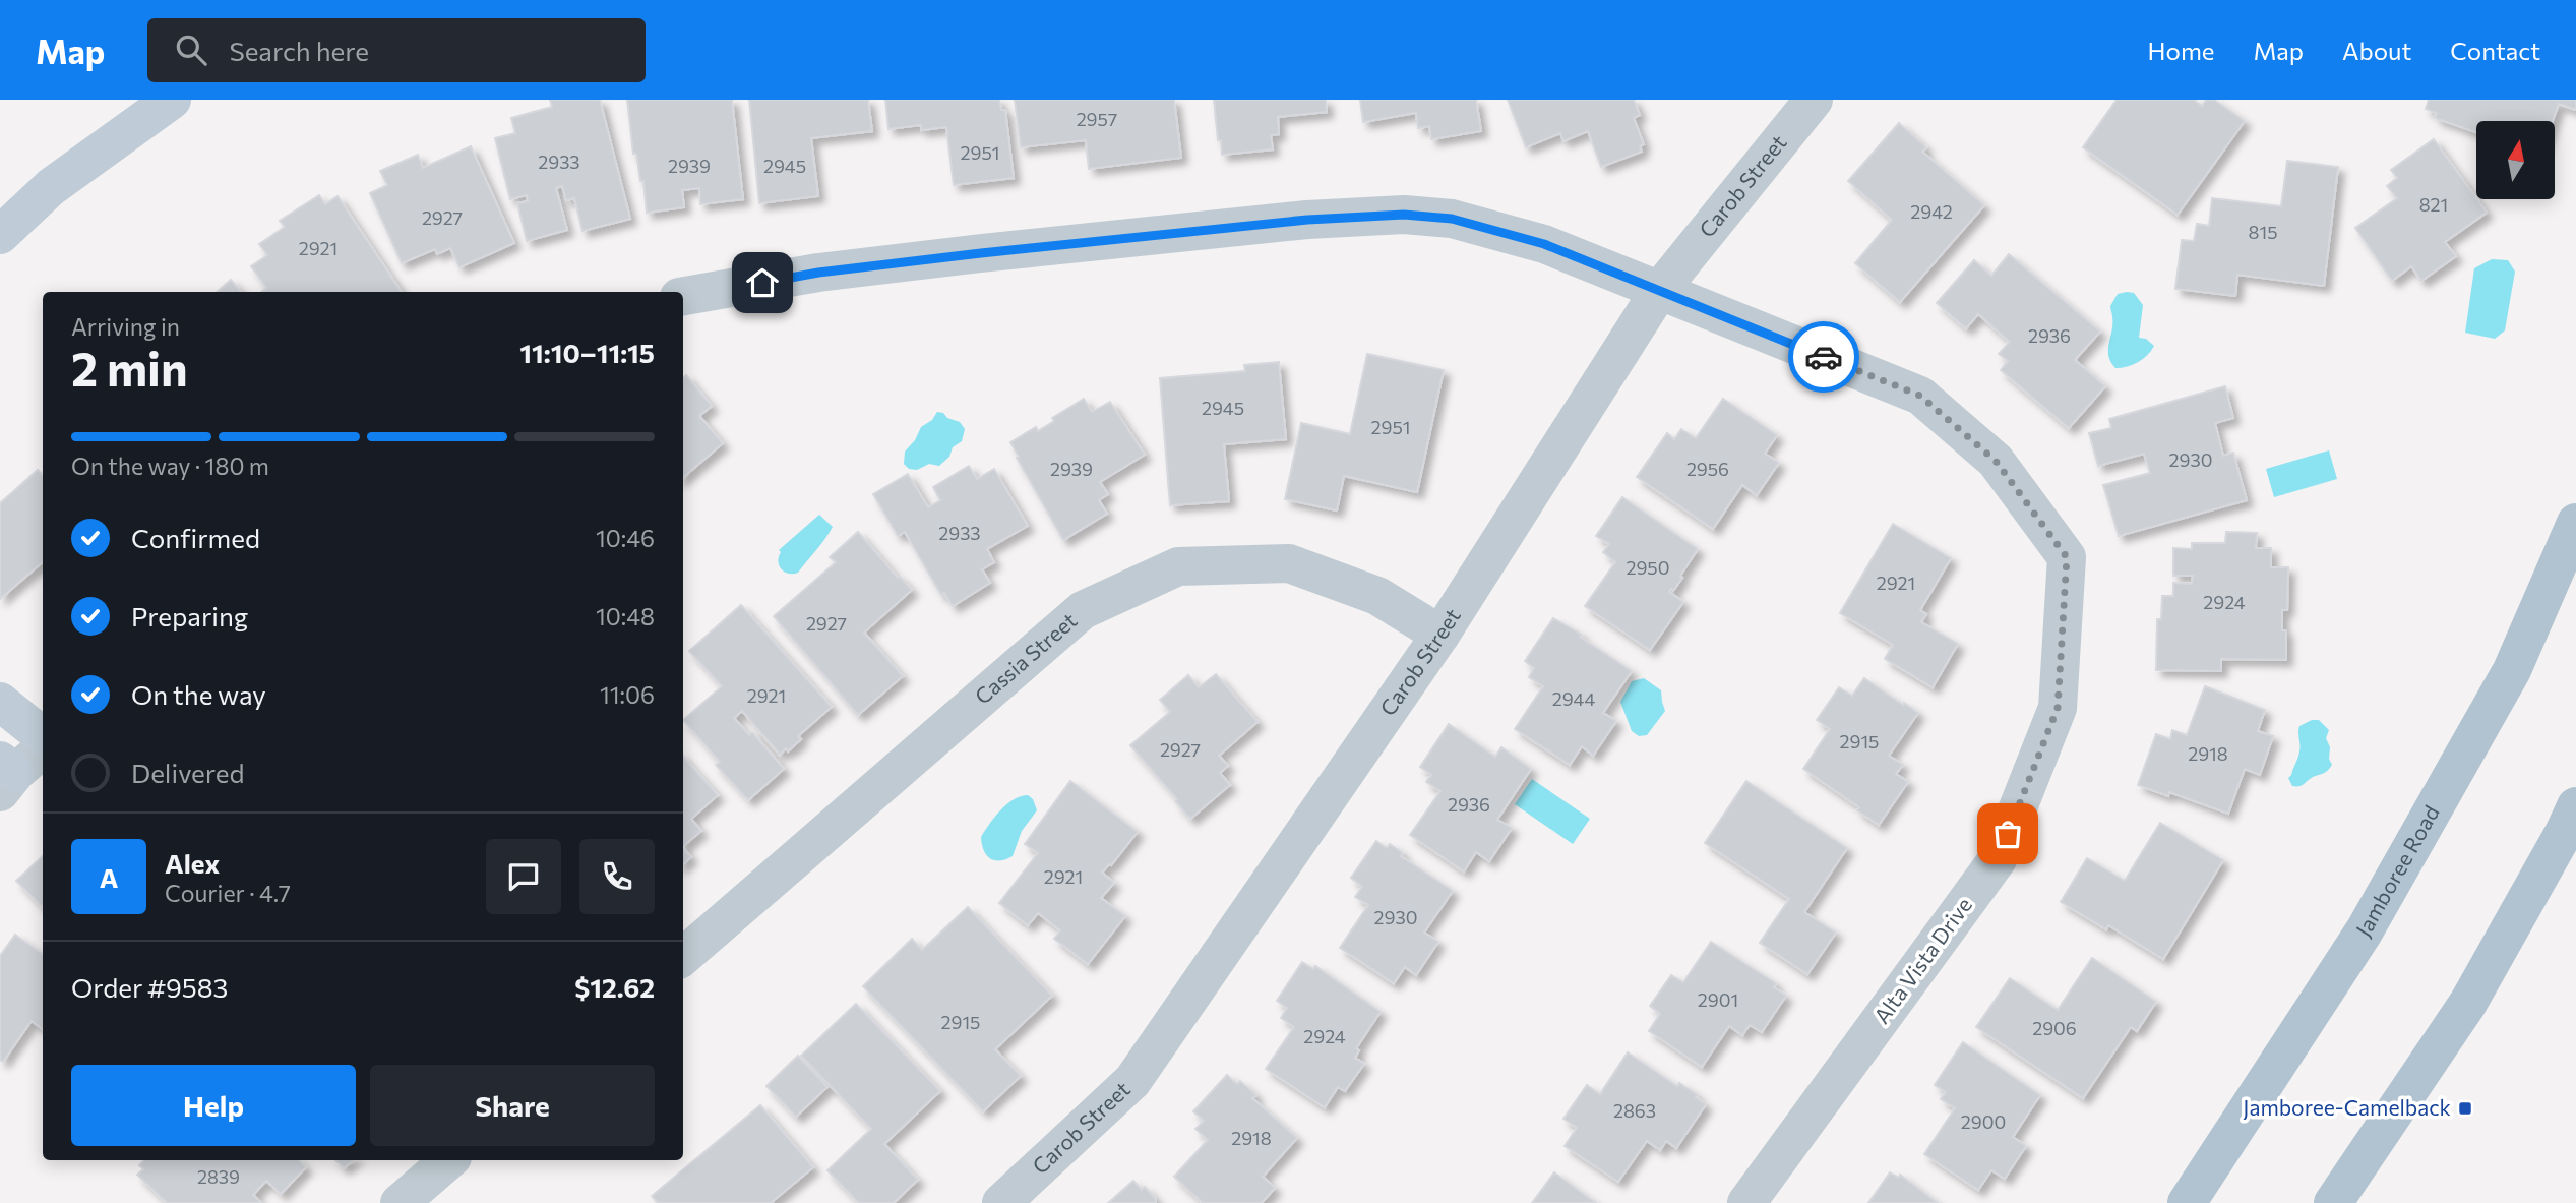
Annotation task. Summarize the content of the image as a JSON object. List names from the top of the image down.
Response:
{
  "streets": {
    "main road": ["Jamboree Road"],
    "street": ["Carob Street", "Cassia Street", "Alta Vista Drive"]
  },
  "crossings": [
    ["Carob Street", "Cassia Street"],
    ["Carob Street", "Alta Vista Drive"]
  ],
  "places": {
    "transit": ["Jamboree-Camelback"]
  },
  "house_numbers": [
    "2957",
    "2951",
    "2933",
    "2939",
    "2945",
    "821",
    "2942",
    "2927",
    "815",
    "2921",
    "2936",
    "2945",
    "2951",
    "2930",
    "2939",
    "2956",
    "2933",
    "2950",
    "2921",
    "2924",
    "2927",
    "2921",
    "2944",
    "2915",
    "2927",
    "2918",
    "2936",
    "2921",
    "2930",
    "2901",
    "2915",
    "2906",
    "2924",
    "2863",
    "2900",
    "2918",
    "2839"
  ],
  "north": "top",
  "page": {
    "header": "Map",
    "search": "Search here",
    "nav": [
      "Home",
      "Map",
      "About",
      "Contact"
    ],
    "heading": ["2 min", "Arriving in", "11:10–11:15"],
    "panel": [
      "Alex",
      "Courier · 4.7",
      "Order #9583",
      "$12.62"
    ],
    "bar": "On the way · 180 m",
    "list": [
      ["Confirmed", "10:46"],
      ["Preparing", "10:48"],
      ["On the way", "11:06"],
      "Delivered"
    ],
    "round": "A",
    "buttons": ["Help", "Share"]
  }
}
